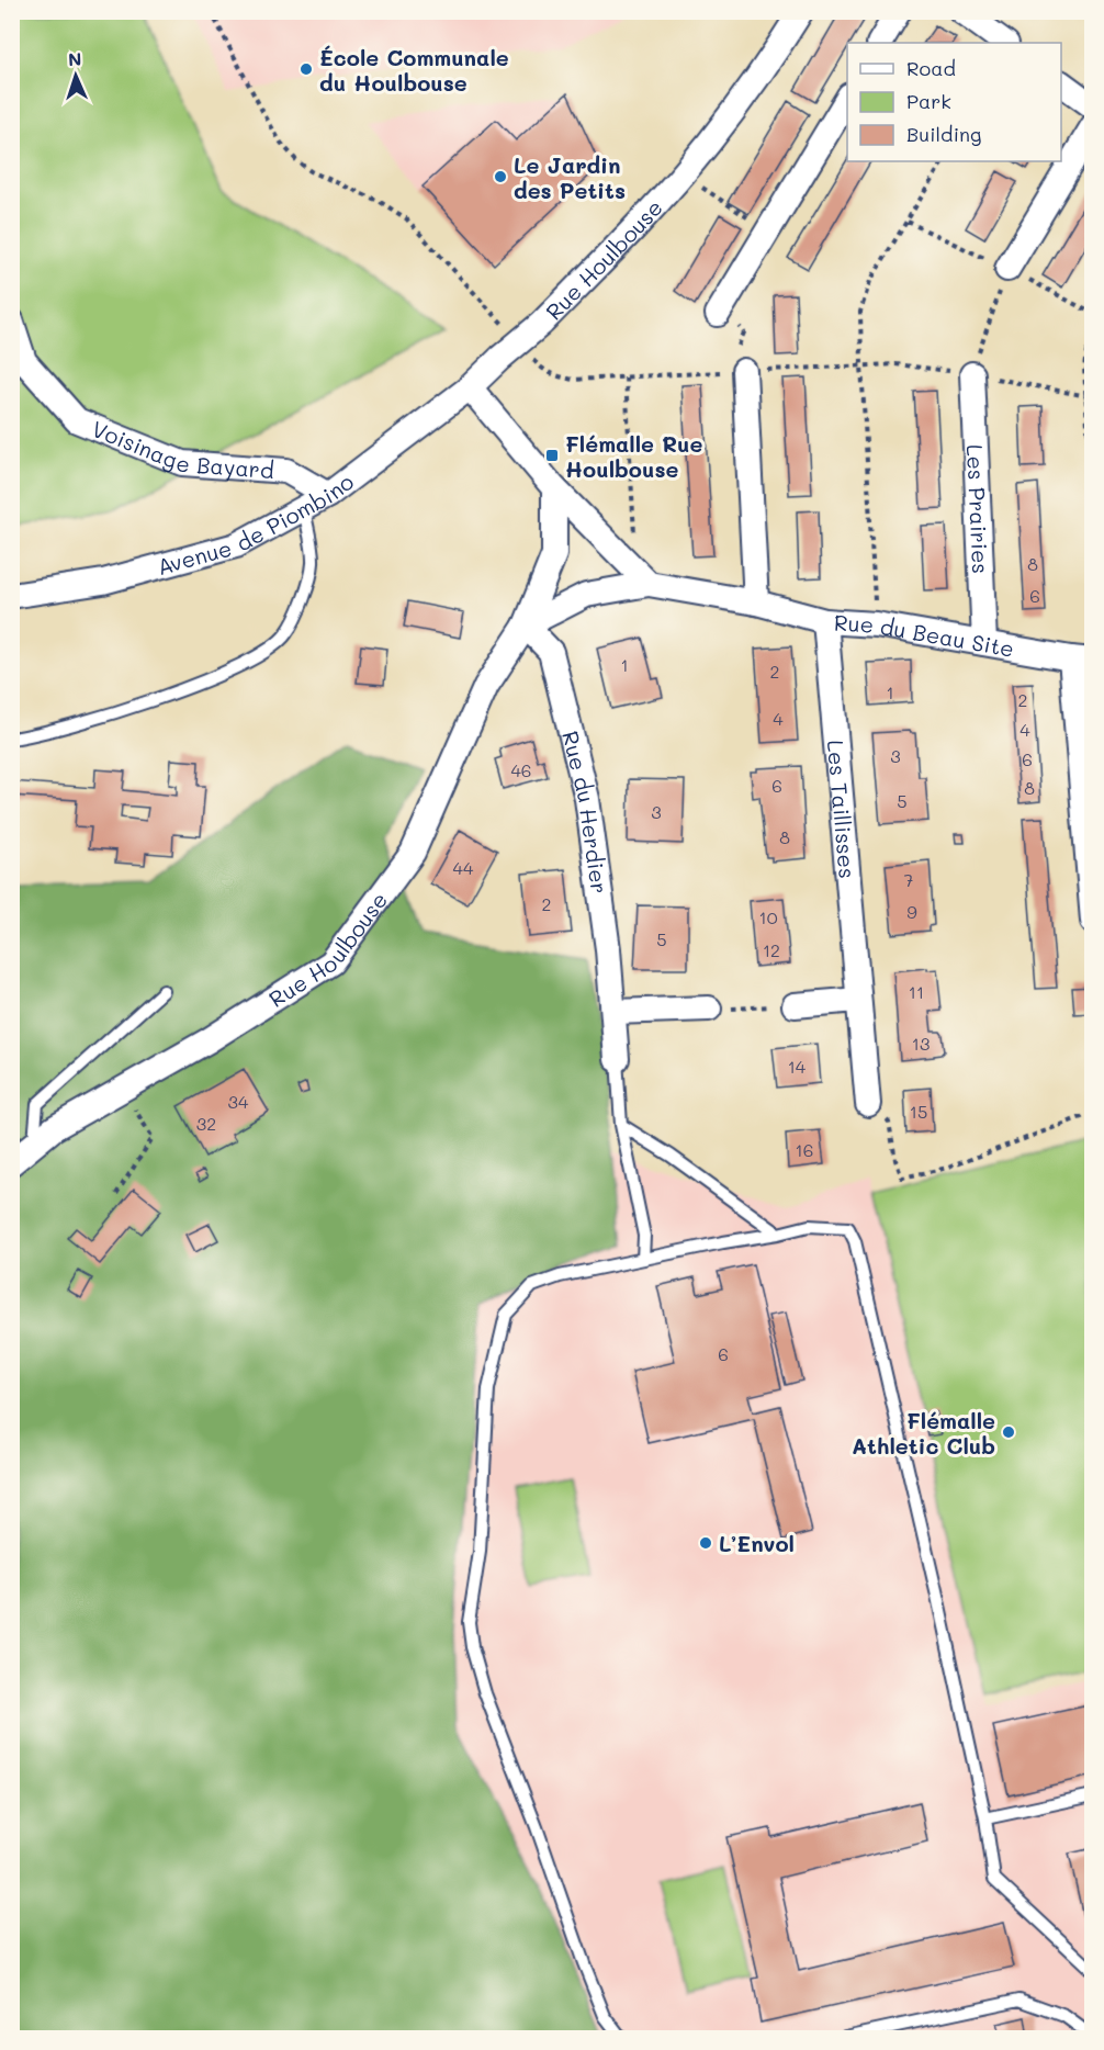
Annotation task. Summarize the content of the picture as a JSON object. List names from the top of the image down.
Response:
{
  "streets": {
    "street": [
      "Rue Houlbouse",
      "Voisinage Bayard",
      "Les Prairies",
      "Avenue de Piombino",
      "Rue du Beau Site",
      "Les Taillisses",
      "Rue du Herdier"
    ]
  },
  "crossings": [
    ["Rue Houlbouse", "Avenue de Piombino"],
    ["Rue Houlbouse", "Rue du Beau Site"],
    ["Rue Houlbouse", "Rue du Herdier"],
    ["Voisinage Bayard", "Avenue de Piombino"],
    ["Les Prairies", "Rue du Beau Site"],
    ["Rue du Beau Site", "Les Taillisses"]
  ],
  "places": {
    "other": [
      "École Communale du Houlbouse",
      "Le Jardin des Petits",
      "Flémalle Athletic Club",
      "L’Envol"
    ],
    "transit": ["Flémalle Rue Houlbouse"]
  },
  "house_numbers": [
    "8",
    "6",
    "1",
    "2",
    "1",
    "2",
    "4",
    "4",
    "3",
    "6",
    "46",
    "6",
    "8",
    "5",
    "3",
    "8",
    "44",
    "7",
    "2",
    "9",
    "10",
    "5",
    "12",
    "11",
    "13",
    "14",
    "34",
    "15",
    "32",
    "16",
    "6"
  ],
  "legend": ["Road", "Park", "Building"],
  "north": "top"
}
